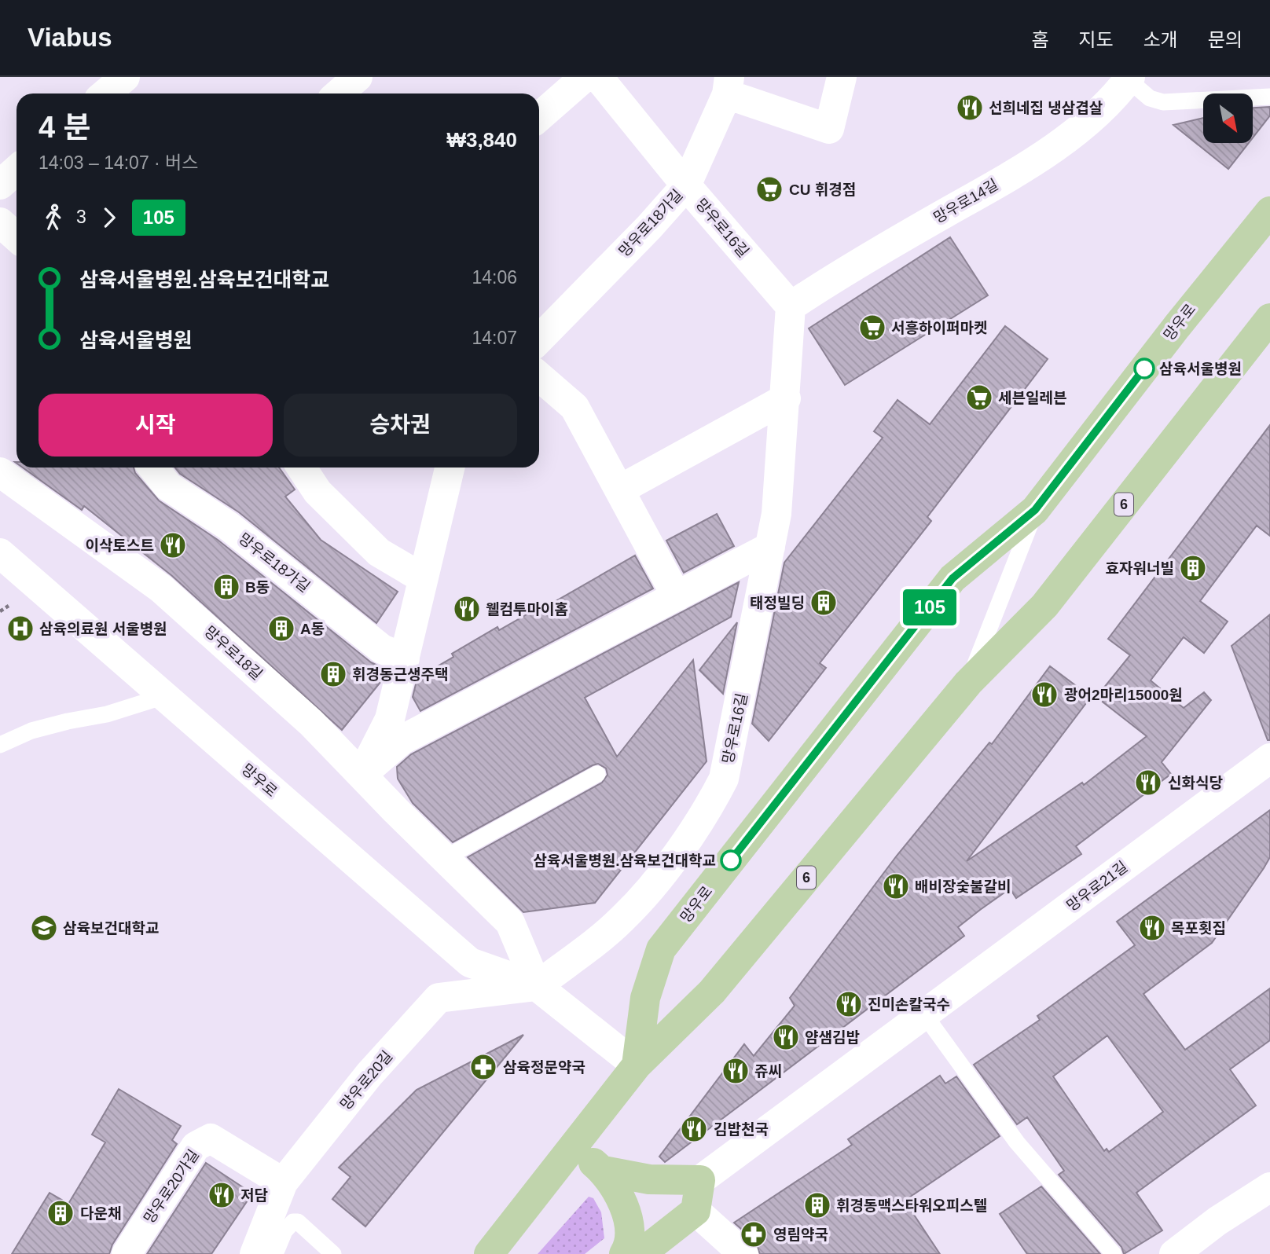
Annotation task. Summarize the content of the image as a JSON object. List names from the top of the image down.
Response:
{
  "streets": {
    "main road": ["망우로", "6"],
    "street": [
      "망우로14길",
      "망우로18가길",
      "망우로16길",
      "망우로18길",
      "망우로21길",
      "망우로20길",
      "망우로20가길"
    ]
  },
  "crossings": [
    ["망우로14길", "망우로16길"],
    ["망우로18가길", "망우로16길"],
    ["망우로16길", "망우로"],
    ["망우로16길", "망우로18길"],
    ["망우로16길", "망우로20길"],
    ["망우로", "6"],
    ["망우로", "망우로18길"],
    ["망우로", "망우로20길"],
    ["망우로18길", "망우로20길"],
    ["망우로20길", "망우로20가길"]
  ],
  "places": {
    "restaurant": [
      "선희네집 냉삼겹살",
      "이삭토스트",
      "웰컴투마이홈",
      "광어2마리15000원",
      "신화식당",
      "배비장숯불갈비",
      "목포횟집",
      "진미손칼국수",
      "얌샘김밥",
      "쥬씨",
      "김밥천국",
      "저담"
    ],
    "supermarket": ["CU 휘경점", "서흥하이퍼마켓", "세븐일레븐"],
    "other": ["삼육서울병원", "삼육서울병원.삼육보건대학교"],
    "building": [
      "효자워너빌",
      "B동",
      "태정빌딩",
      "A동",
      "휘경동근생주택",
      "휘경동맥스타워오피스텔",
      "다운채"
    ],
    "hospital": ["삼육의료원 서울병원"],
    "school or university": ["삼육보건대학교"],
    "pharmacy": ["삼육정문약국", "영림약국"]
  },
  "lines": ["bus line 105"],
  "north": "bottom right",
  "page": {
    "header": "Viabus",
    "nav": [
      "홈",
      "지도",
      "소개",
      "문의"
    ],
    "on_map": "105",
    "heading": ["4 분", "14:03 – 14:07 · 버스", "₩3,840"],
    "legs": ["3", "105"],
    "list": [
      {
        "name": "삼육서울병원.삼육보건대학교",
        "value": "14:06"
      },
      {
        "name": "삼육서울병원",
        "value": "14:07"
      }
    ],
    "buttons": ["시작", "승차권"]
  }
}
